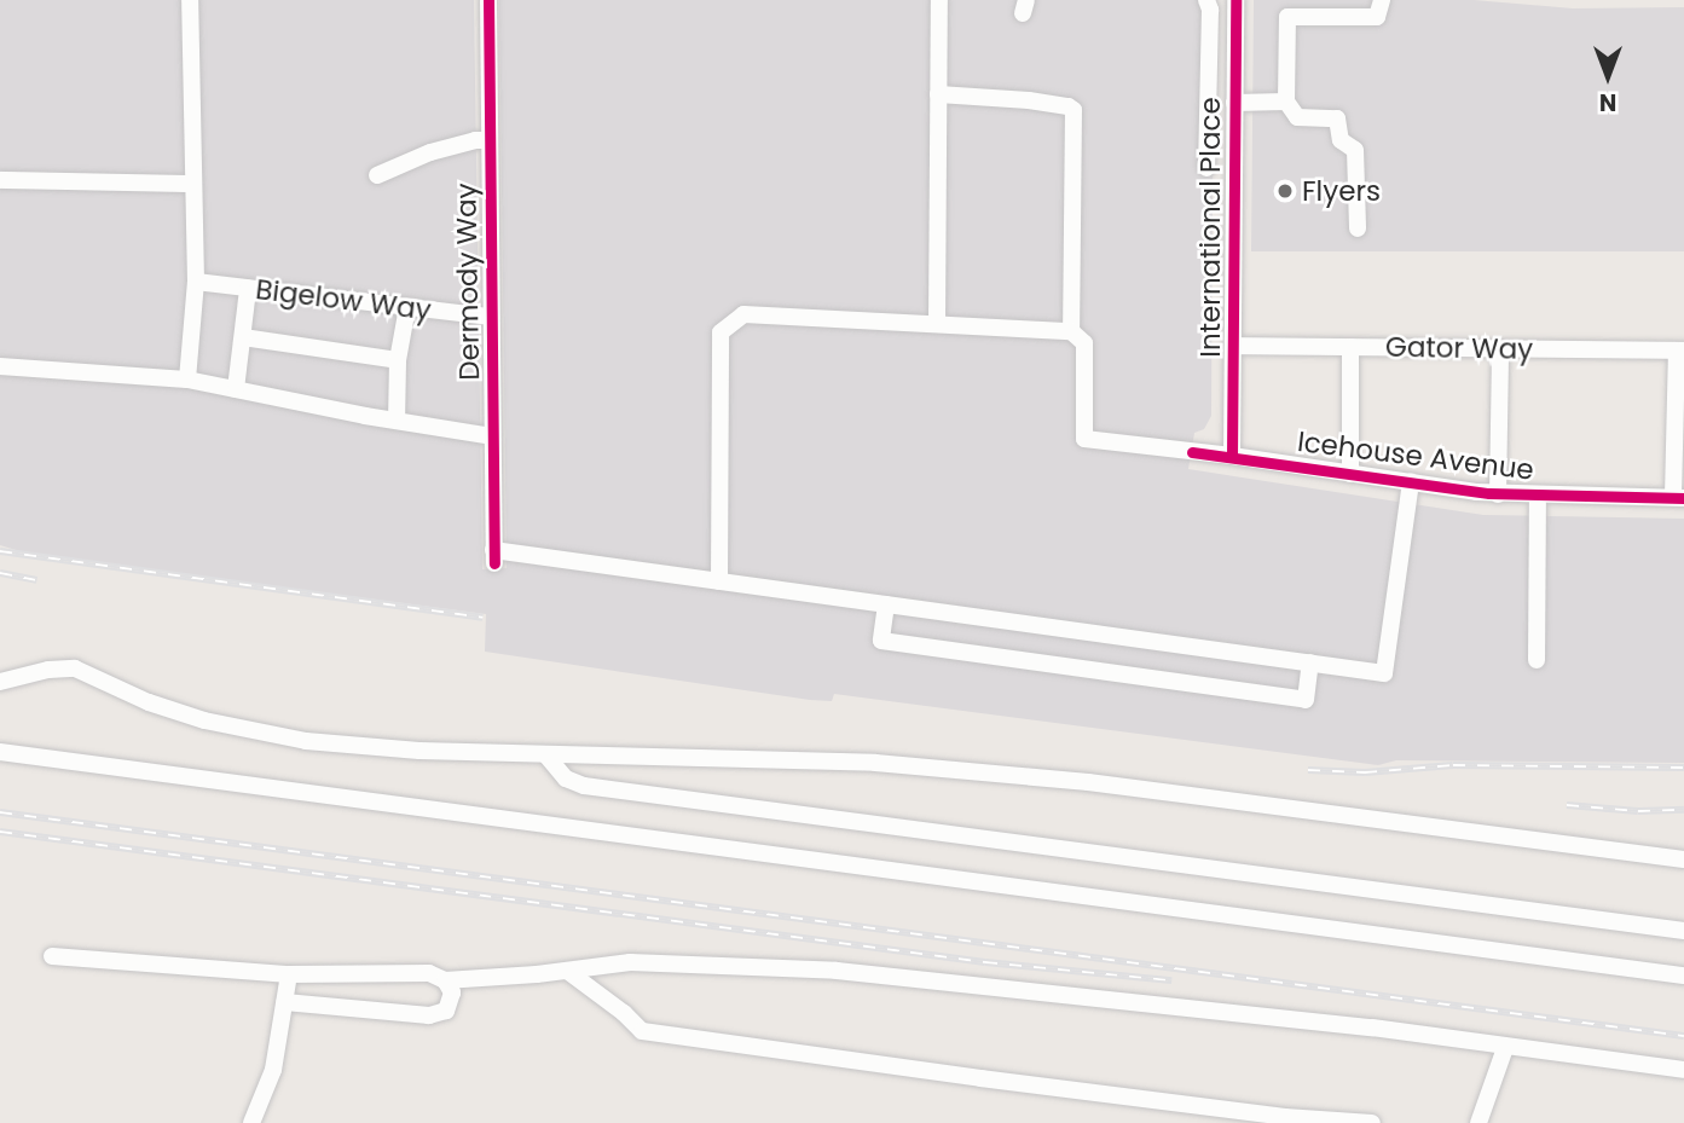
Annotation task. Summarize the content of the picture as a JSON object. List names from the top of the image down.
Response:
{
  "streets": {
    "street": [
      "International Place",
      "Dermody Way",
      "Bigelow Way",
      "Gator Way",
      "Icehouse Avenue"
    ]
  },
  "crossings": [
    ["International Place", "Gator Way"],
    ["International Place", "Icehouse Avenue"],
    ["Dermody Way", "Bigelow Way"]
  ],
  "places": ["Flyers"],
  "north": "bottom"
}
